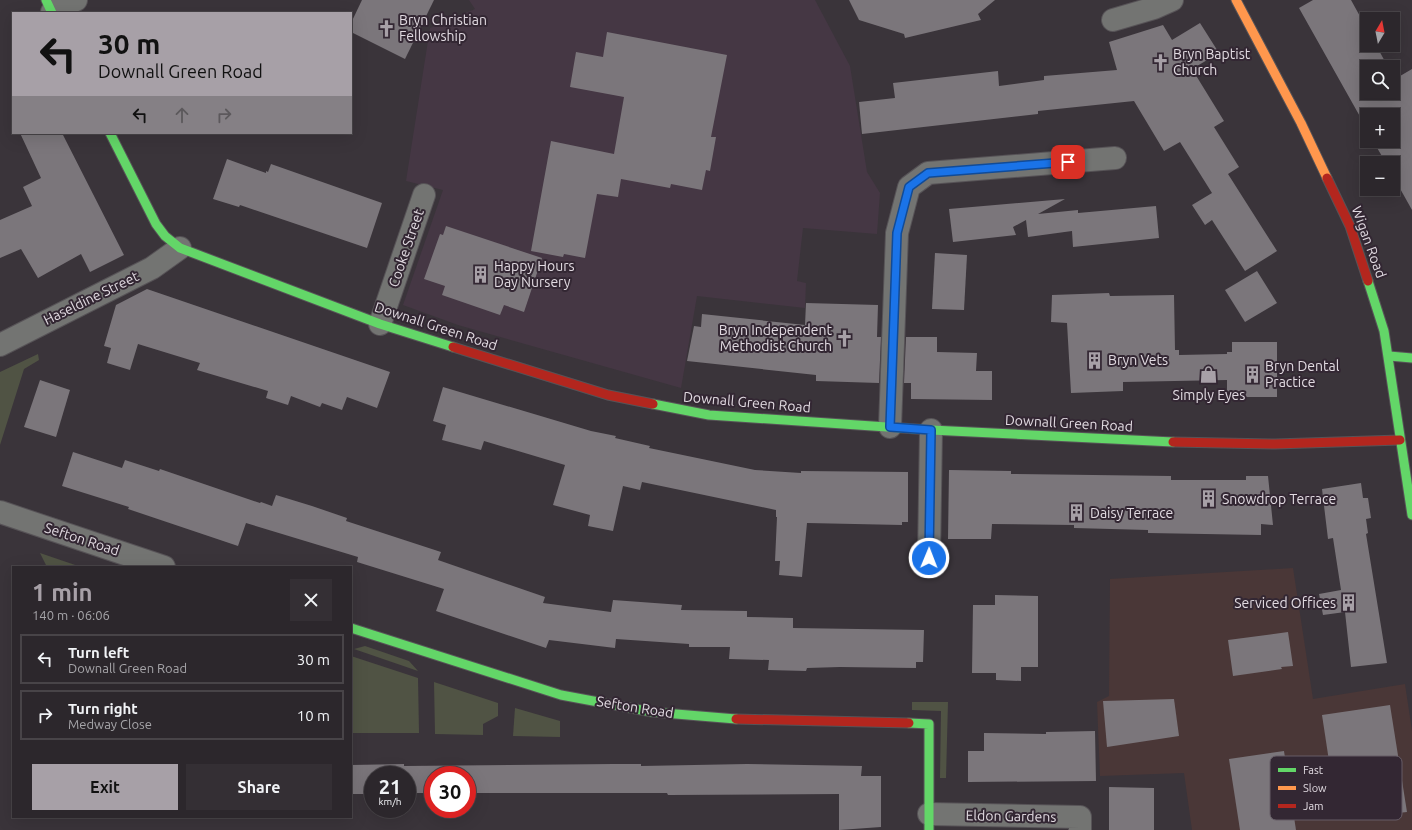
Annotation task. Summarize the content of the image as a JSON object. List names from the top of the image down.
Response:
{
  "streets": {
    "main road": ["Wigan Road", "Downall Green Road", "Sefton Road"],
    "street": ["Cooke Street", "Haseldine Street", "Eldon Gardens"]
  },
  "crossings": [
    ["Wigan Road", "Downall Green Road"],
    ["Cooke Street", "Downall Green Road"],
    ["Haseldine Street", "Downall Green Road"],
    ["Sefton Road", "Eldon Gardens"]
  ],
  "places": {
    "church": ["Bryn Christian Fellowship", "Bryn Baptist Church", "Bryn Independent Methodist Church"],
    "building": [
      "Happy Hours Day Nursery",
      "Bryn Vets",
      "Bryn Dental Practice",
      "Snowdrop Terrace",
      "Daisy Terrace",
      "Serviced Offices"
    ],
    "shop": ["Simply Eyes"]
  },
  "legend": ["Fast", "Slow", "Jam"],
  "north": "top",
  "page": {
    "map_buttons": ["+", "−"],
    "turn": ["30 m", "Downall Green Road"],
    "heading": ["1 min", "140 m · 06:06"],
    "list": [
      {
        "name": "Turn left",
        "note": "Downall Green Road",
        "value": "30 m"
      },
      {
        "name": "Turn right",
        "note": "Medway Close",
        "value": "10 m"
      }
    ],
    "buttons": ["Exit", "Share"],
    "speed": "21 km/h",
    "limit": "30"
  }
}
